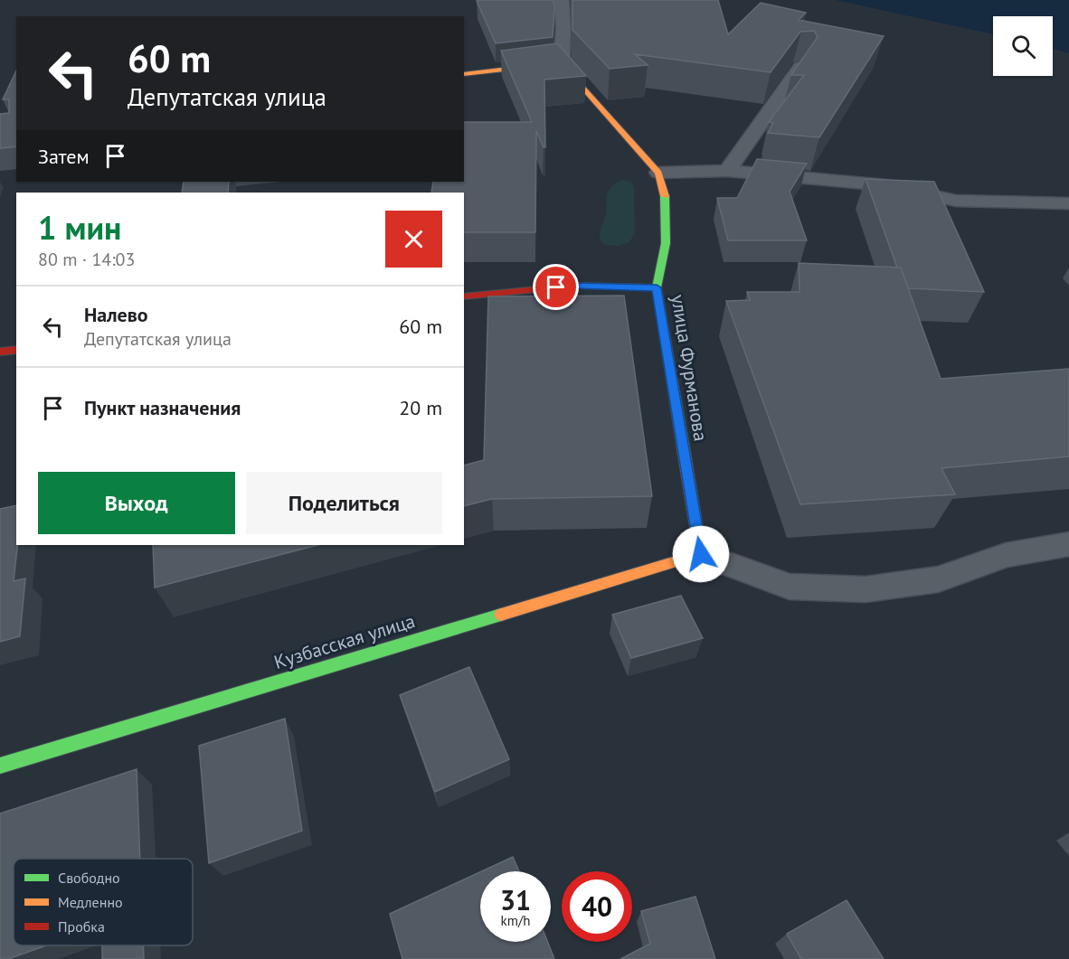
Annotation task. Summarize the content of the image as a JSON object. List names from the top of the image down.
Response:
{
  "streets": {
    "street": ["улица Фурманова", "Кузбасская улица"]
  },
  "crossings": [
    ["улица Фурманова", "Кузбасская улица"]
  ],
  "legend": ["Свободно", "Медленно", "Пробка"],
  "page": {
    "turn": ["60 m", "Депутатская улица"],
    "then": "Затем",
    "heading": ["1 мин", "80 m · 14:03"],
    "list": [
      {
        "name": "Налево",
        "note": "Депутатская улица",
        "value": "60 m"
      },
      {
        "name": "Пункт назначения",
        "value": "20 m"
      }
    ],
    "buttons": ["Выход", "Поделиться"],
    "speed": "31 km/h",
    "limit": "40"
  }
}
